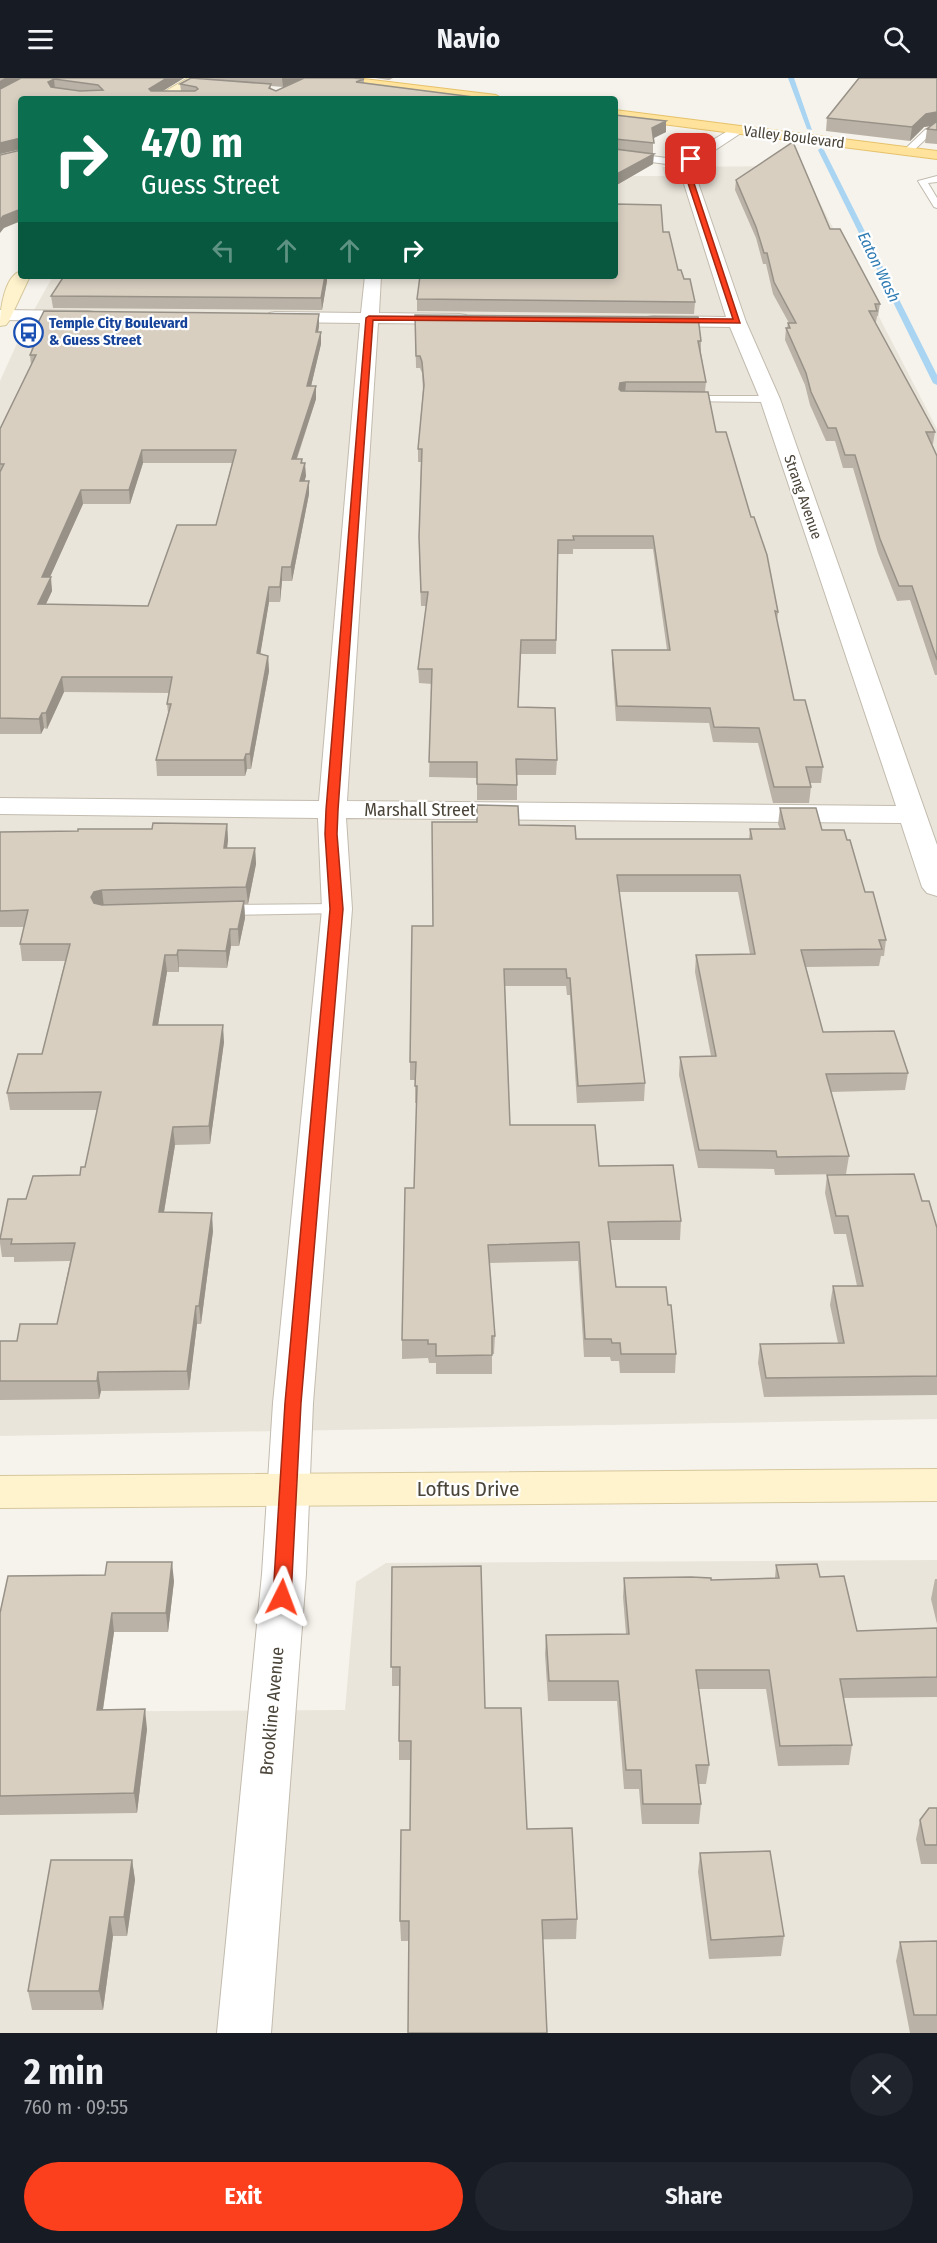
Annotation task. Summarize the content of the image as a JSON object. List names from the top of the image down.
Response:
{
  "streets": {
    "main road": ["Valley Boulevard", "Loftus Drive"],
    "street": ["Strang Avenue", "Marshall Street", "Brookline Avenue"]
  },
  "crossings": [
    ["Strang Avenue", "Marshall Street"],
    ["Marshall Street", "Brookline Avenue"],
    ["Loftus Drive", "Brookline Avenue"]
  ],
  "water": ["Eaton Wash"],
  "places": {
    "bus stop": ["Temple City Boulevard & Guess Street"]
  },
  "page": {
    "header": "Navio",
    "turn": ["470 m", "Guess Street"],
    "heading": ["2 min", "760 m · 09:55"],
    "buttons": ["Exit", "Share"]
  }
}
